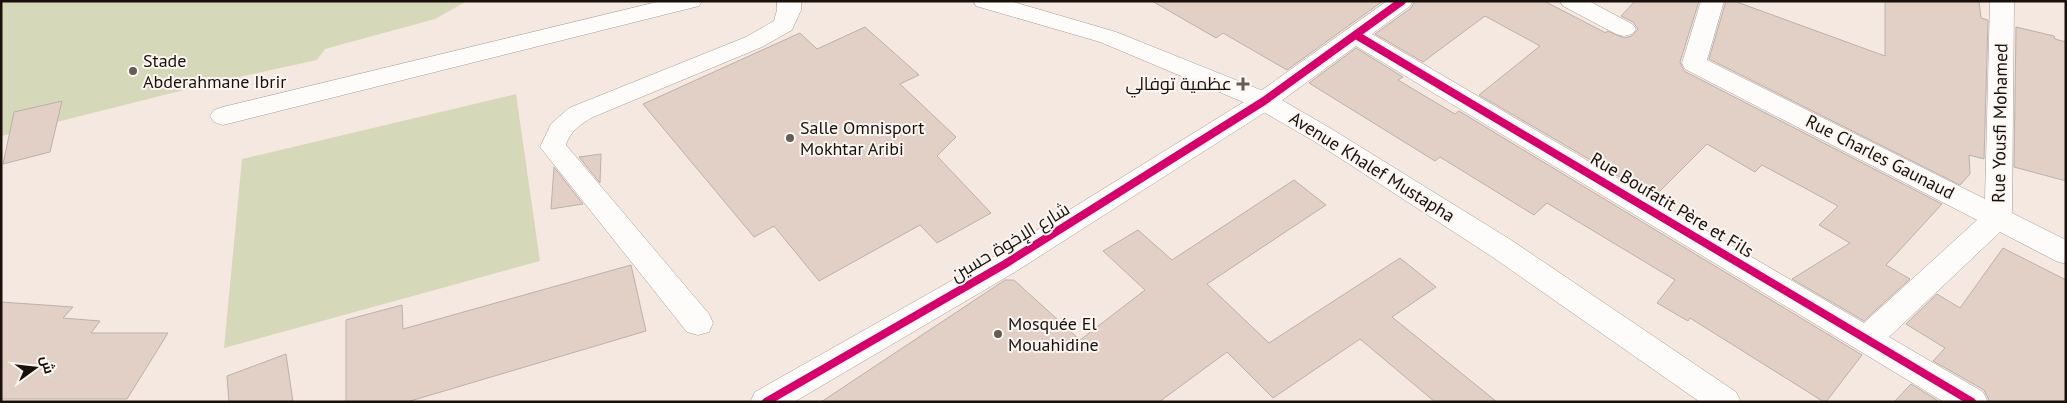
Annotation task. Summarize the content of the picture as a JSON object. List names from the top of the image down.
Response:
{
  "streets": {
    "street": [
      "Rue Yousfi Mohamed",
      "Rue Charles Gaunaud",
      "Avenue Khalef Mustapha",
      "Rue Boufatit Père et Fils",
      "شارع الإخوة حسين"
    ]
  },
  "crossings": [
    ["Rue Yousfi Mohamed", "Rue Charles Gaunaud"],
    ["Rue Yousfi Mohamed", "Rue Boufatit Père et Fils"],
    ["Avenue Khalef Mustapha", "شارع الإخوة حسين"],
    ["Rue Boufatit Père et Fils", "شارع الإخوة حسين"]
  ],
  "places": {
    "other": ["Stade Abderahmane Ibrir", "Salle Omnisport Mokhtar Aribi", "Mosquée El Mouahidine"],
    "health": ["عظمية توفالي"]
  },
  "north": "right"
}
